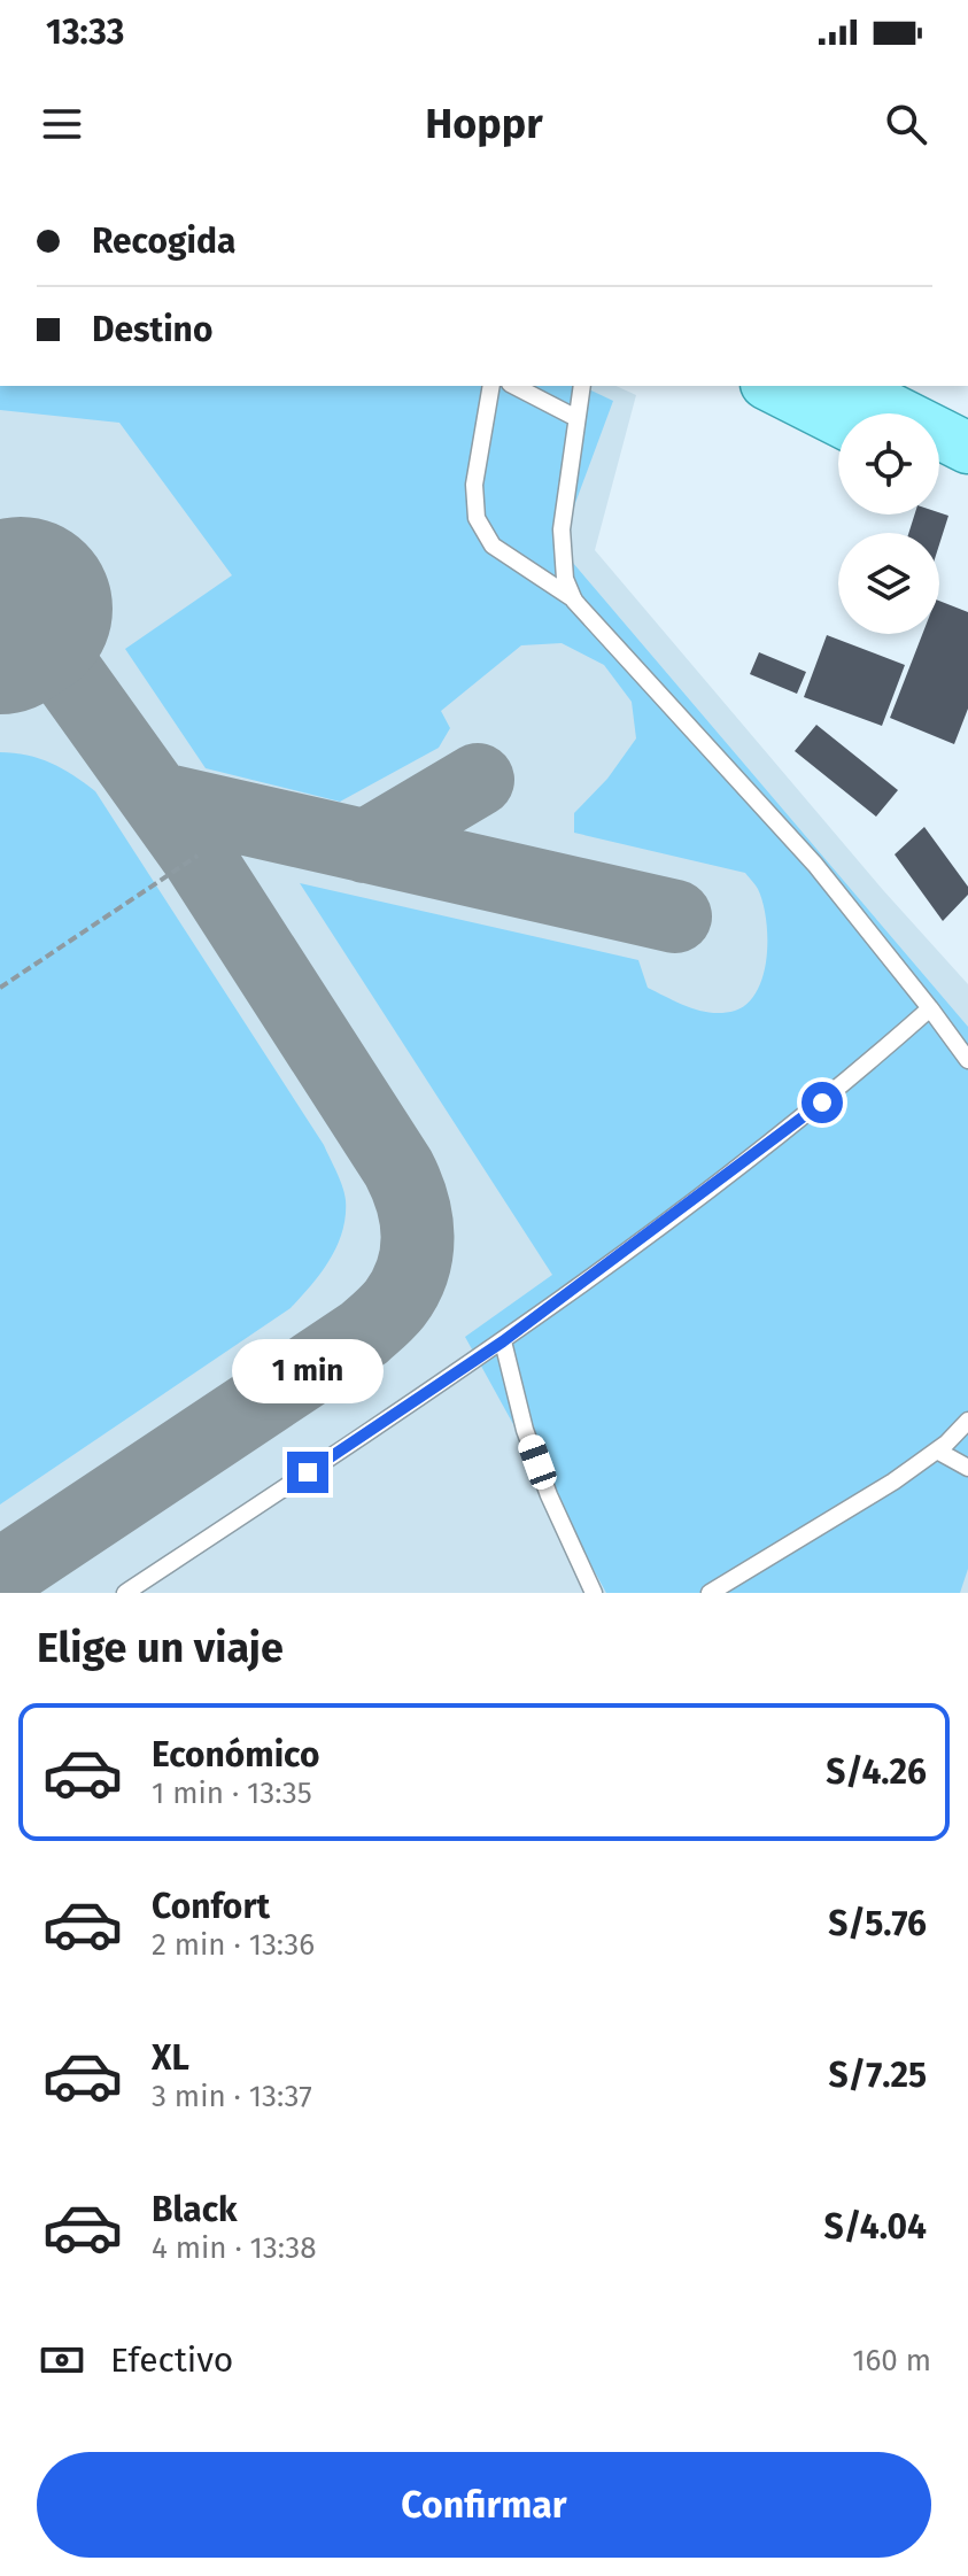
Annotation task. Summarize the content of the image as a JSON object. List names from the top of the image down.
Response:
{
  "page": {
    "status": "13:33",
    "header": "Hoppr",
    "banner": ["Recogida", "Destino"],
    "bubble": "1 min",
    "heading": "Elige un viaje",
    "list": [
      {
        "name": "Económico",
        "note": "1 min · 13:35",
        "value": "S/4.26"
      },
      {
        "name": "Confort",
        "note": "2 min · 13:36",
        "value": "S/5.76"
      },
      {
        "name": "XL",
        "note": "3 min · 13:37",
        "value": "S/7.25"
      },
      {
        "name": "Black",
        "note": "4 min · 13:38",
        "value": "S/4.04"
      }
    ],
    "pay": ["Efectivo", "160 m"],
    "buttons": "Confirmar"
  }
}
